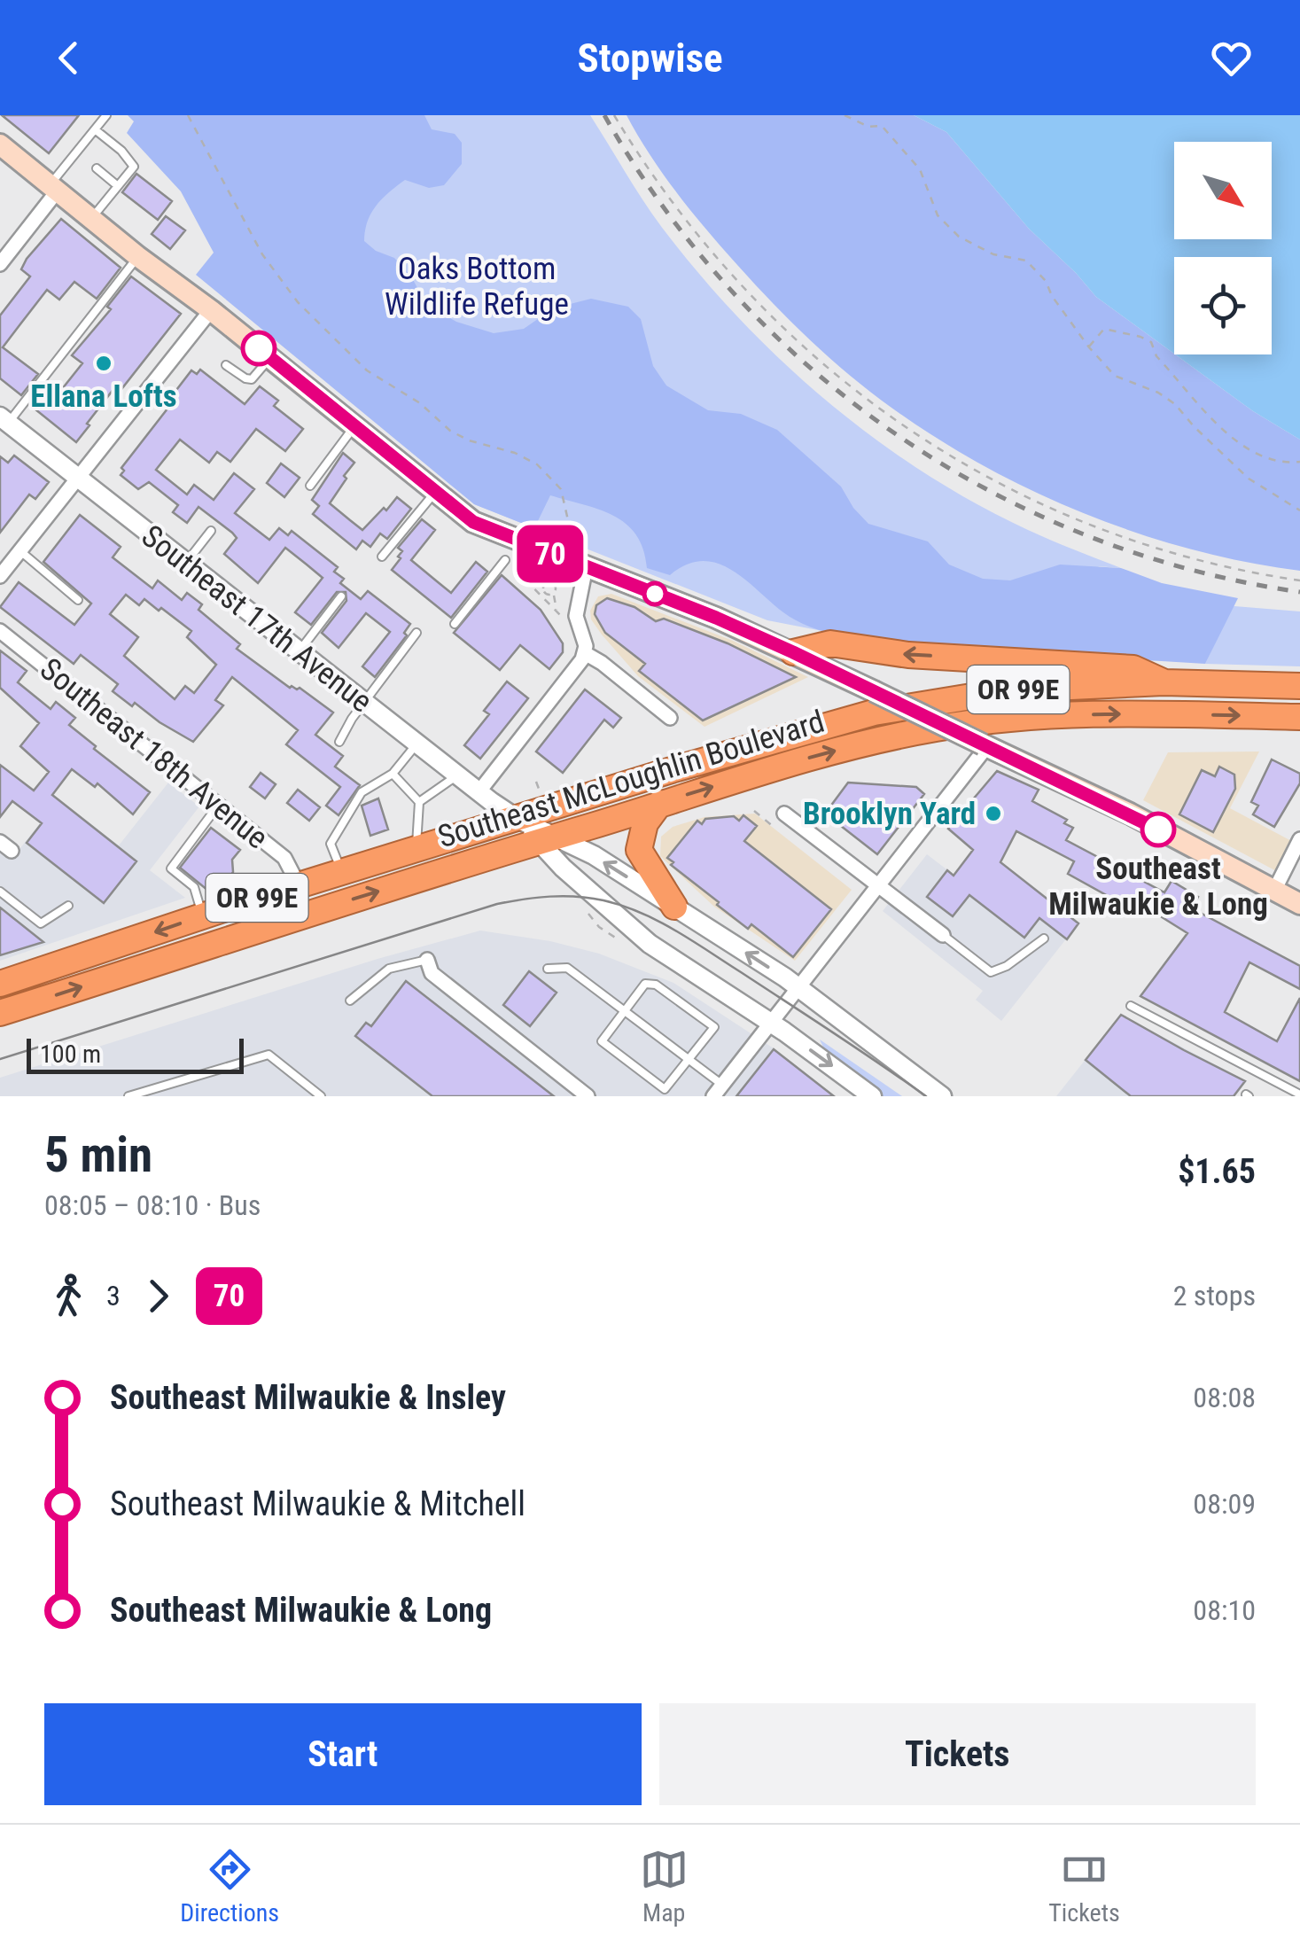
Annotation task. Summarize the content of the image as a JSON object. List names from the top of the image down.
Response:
{
  "streets": {
    "highway": ["OR 99E", "Southeast McLoughlin Boulevard"],
    "street": ["Southeast 17th Avenue", "Southeast 18th Avenue"]
  },
  "crossings": [
    ["Southeast 17th Avenue", "Southeast McLoughlin Boulevard"],
    ["Southeast 18th Avenue", "Southeast McLoughlin Boulevard"]
  ],
  "parks": ["Oaks Bottom Wildlife Refuge"],
  "places": ["Ellana Lofts", "Brooklyn Yard", "Southeast Milwaukie & Long"],
  "lines": ["bus line 70"],
  "scale_bar": "100 m",
  "north": "bottom right",
  "page": {
    "header": "Stopwise",
    "on_map": "70",
    "scale": "100 m",
    "heading": ["5 min", "08:05 – 08:10 · Bus", "$1.65"],
    "legs": ["3", "70", "2 stops"],
    "list": [
      {
        "name": "Southeast Milwaukie & Insley",
        "value": "08:08"
      },
      {
        "name": "Southeast Milwaukie & Mitchell",
        "value": "08:09"
      },
      {
        "name": "Southeast Milwaukie & Long",
        "value": "08:10"
      }
    ],
    "buttons": ["Start", "Tickets"],
    "tabs": ["Directions", "Map", "Tickets"]
  }
}
